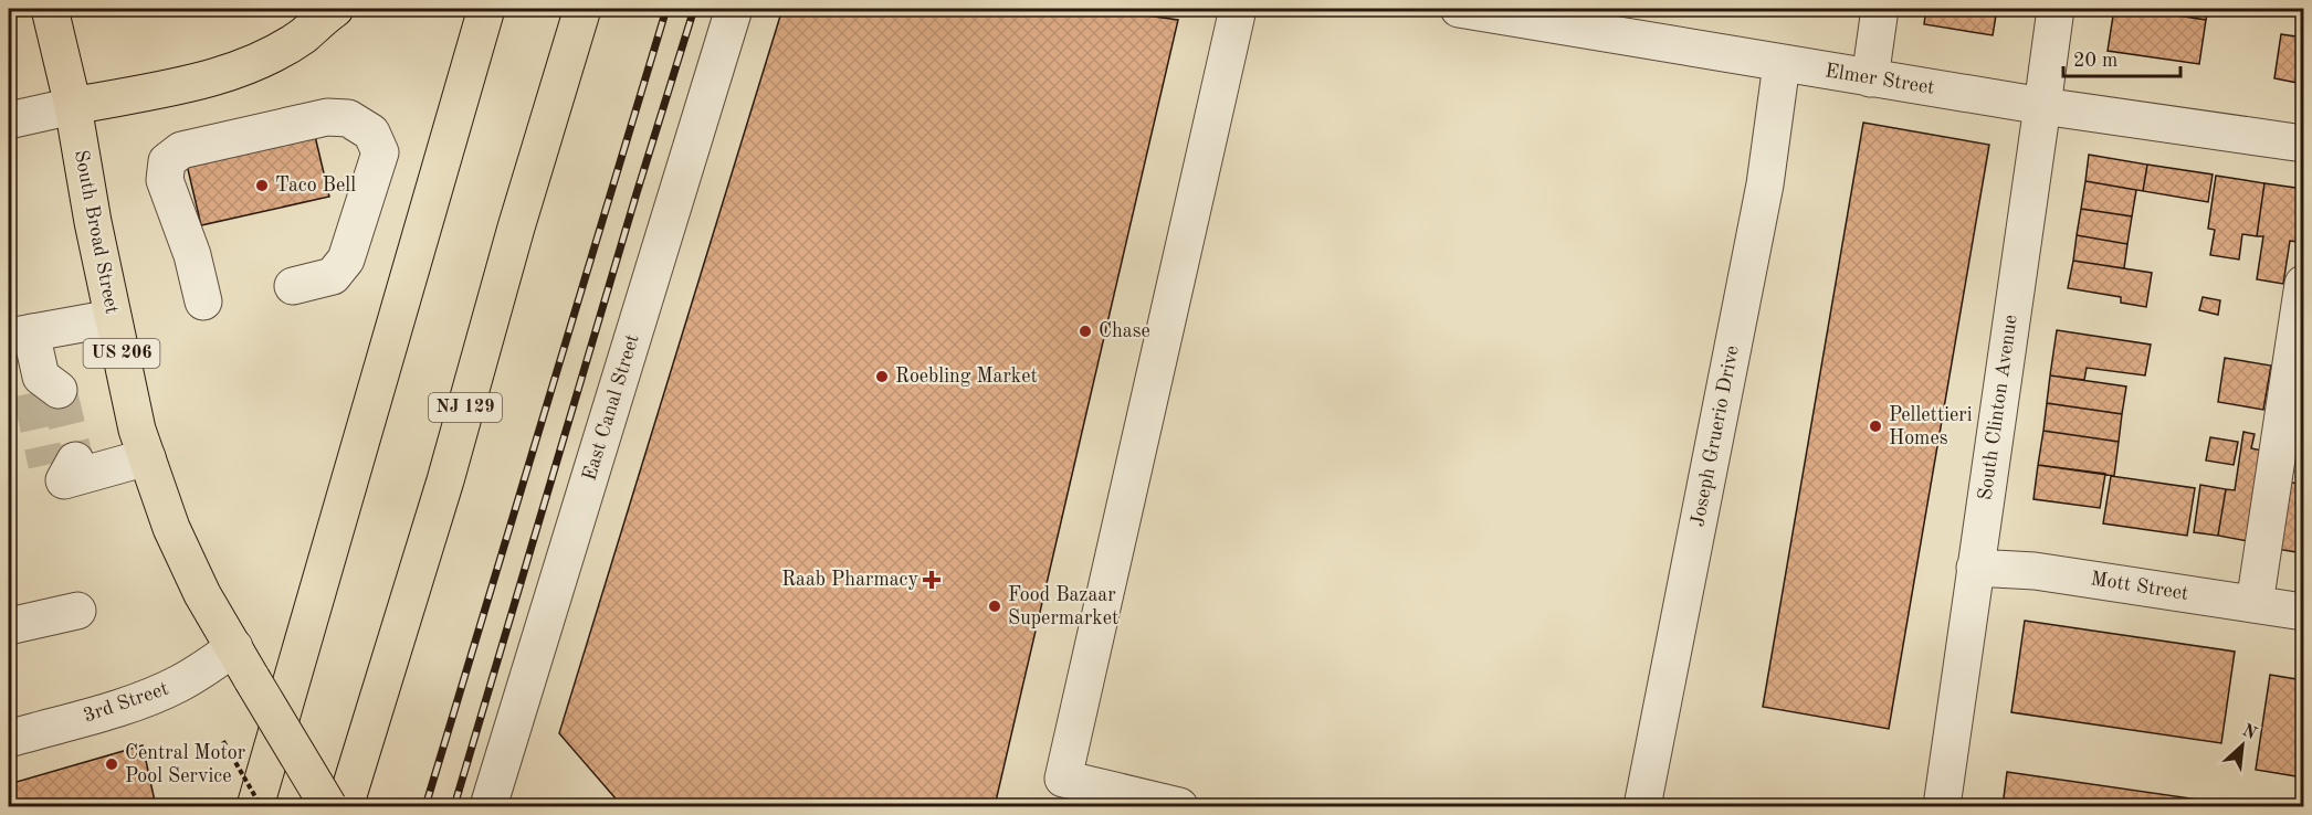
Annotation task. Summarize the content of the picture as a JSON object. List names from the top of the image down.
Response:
{
  "streets": {
    "main road": ["South Broad Street", "US 206", "NJ 129"],
    "street": [
      "Elmer Street",
      "East Canal Street",
      "South Clinton Avenue",
      "Joseph Gruerio Drive",
      "Mott Street",
      "3rd Street"
    ]
  },
  "crossings": [
    ["Elmer Street", "South Clinton Avenue"],
    ["Elmer Street", "Joseph Gruerio Drive"],
    ["South Broad Street", "3rd Street"],
    ["South Clinton Avenue", "Mott Street"]
  ],
  "places": {
    "other": [
      "Taco Bell",
      "Chase",
      "Roebling Market",
      "Pellettieri Homes",
      "Food Bazaar Supermarket",
      "Central Motor Pool Service"
    ],
    "health": ["Raab Pharmacy"]
  },
  "scale_bar": "20 m",
  "north": "top right"
}
